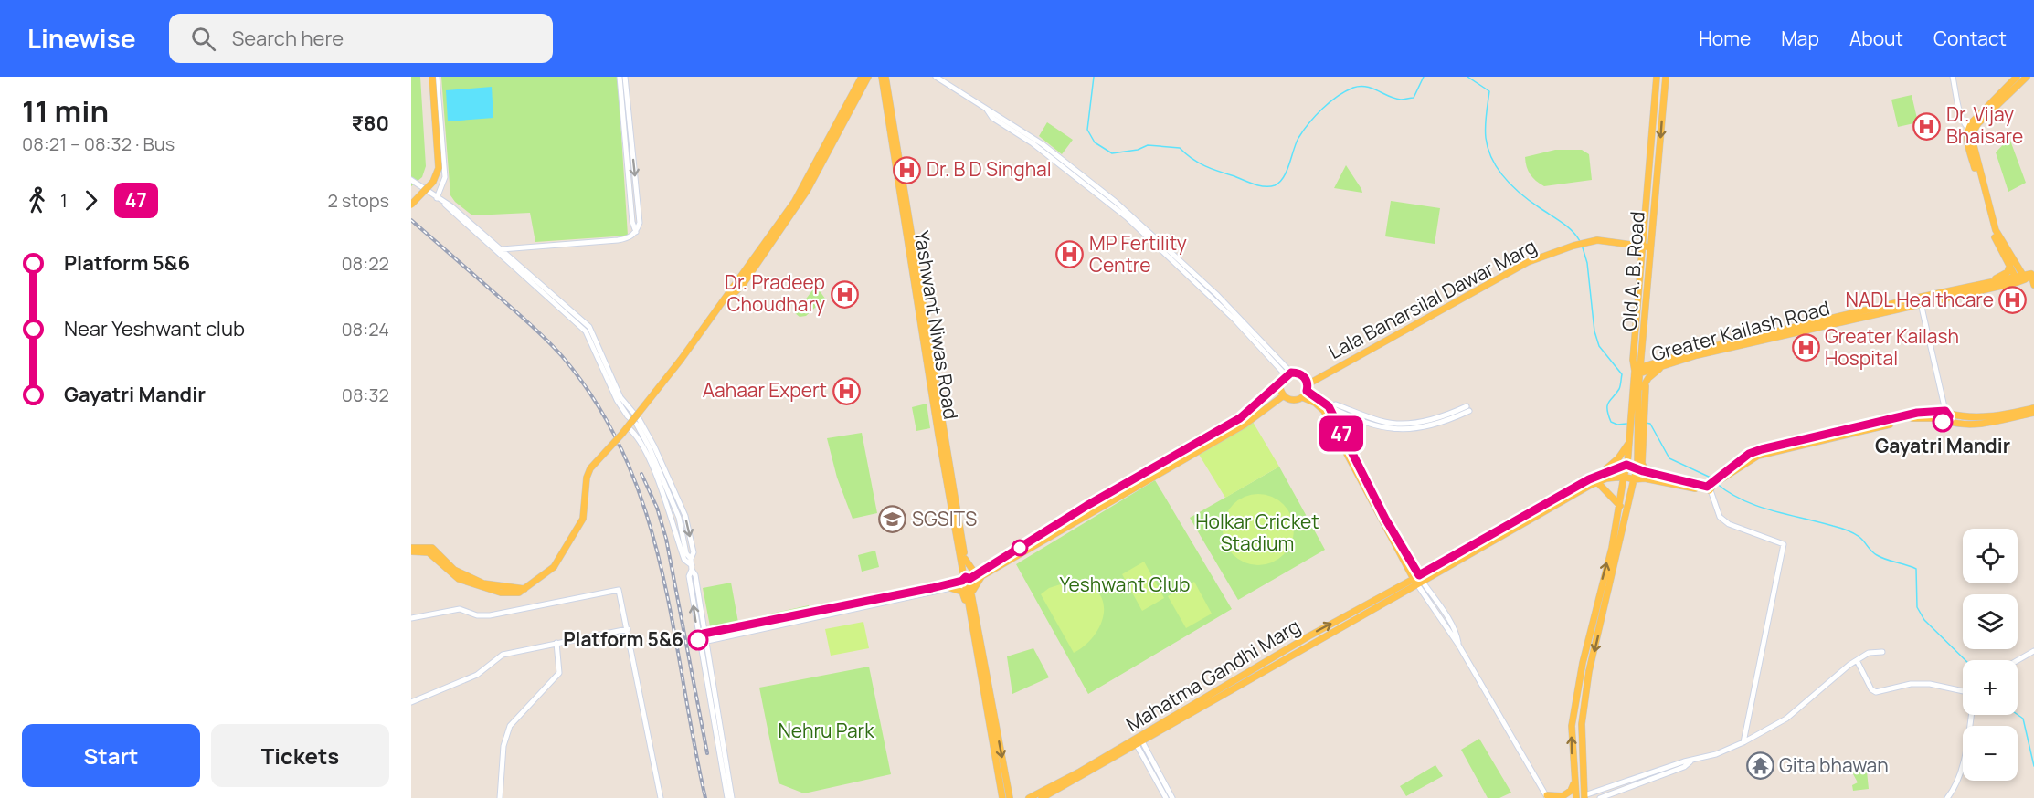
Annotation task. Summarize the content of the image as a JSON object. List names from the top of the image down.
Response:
{
  "streets": {
    "main road": [
      "Old A. B. Road",
      "Lala Banarsilal Dawar Marg",
      "Yashwant Niwas Road",
      "Greater Kailash Road",
      "Mahatma Gandhi Marg"
    ]
  },
  "crossings": [
    ["Old A. B. Road", "Lala Banarsilal Dawar Marg"],
    ["Old A. B. Road", "Greater Kailash Road"],
    ["Old A. B. Road", "Mahatma Gandhi Marg"]
  ],
  "parks": ["Holkar Cricket Stadium", "Yeshwant Club", "Nehru Park"],
  "places": {
    "hospital": [
      "Dr. Vijay Bhaisare",
      "Dr. B D Singhal",
      "MP Fertility Centre",
      "Dr. Pradeep Choudhary",
      "NADL Healthcare",
      "Greater Kailash Hospital",
      "Aahaar Expert"
    ],
    "other": ["Gayatri Mandir", "Platform 5&6"],
    "school or university": ["SGSITS"],
    "temple": ["Gita bhawan"]
  },
  "lines": ["bus line 47"],
  "page": {
    "header": "Linewise",
    "search": "Search here",
    "nav": [
      "Home",
      "Map",
      "About",
      "Contact"
    ],
    "heading": ["11 min", "08:21 – 08:32 · Bus", "₹80"],
    "on_map": "47",
    "legs": ["1", "47", "2 stops"],
    "list": [
      {
        "name": "Platform 5&6",
        "value": "08:22"
      },
      {
        "name": "Near Yeshwant club",
        "value": "08:24"
      },
      {
        "name": "Gayatri Mandir",
        "value": "08:32"
      }
    ],
    "map_buttons": ["+", "−"],
    "buttons": ["Start", "Tickets"]
  }
}
